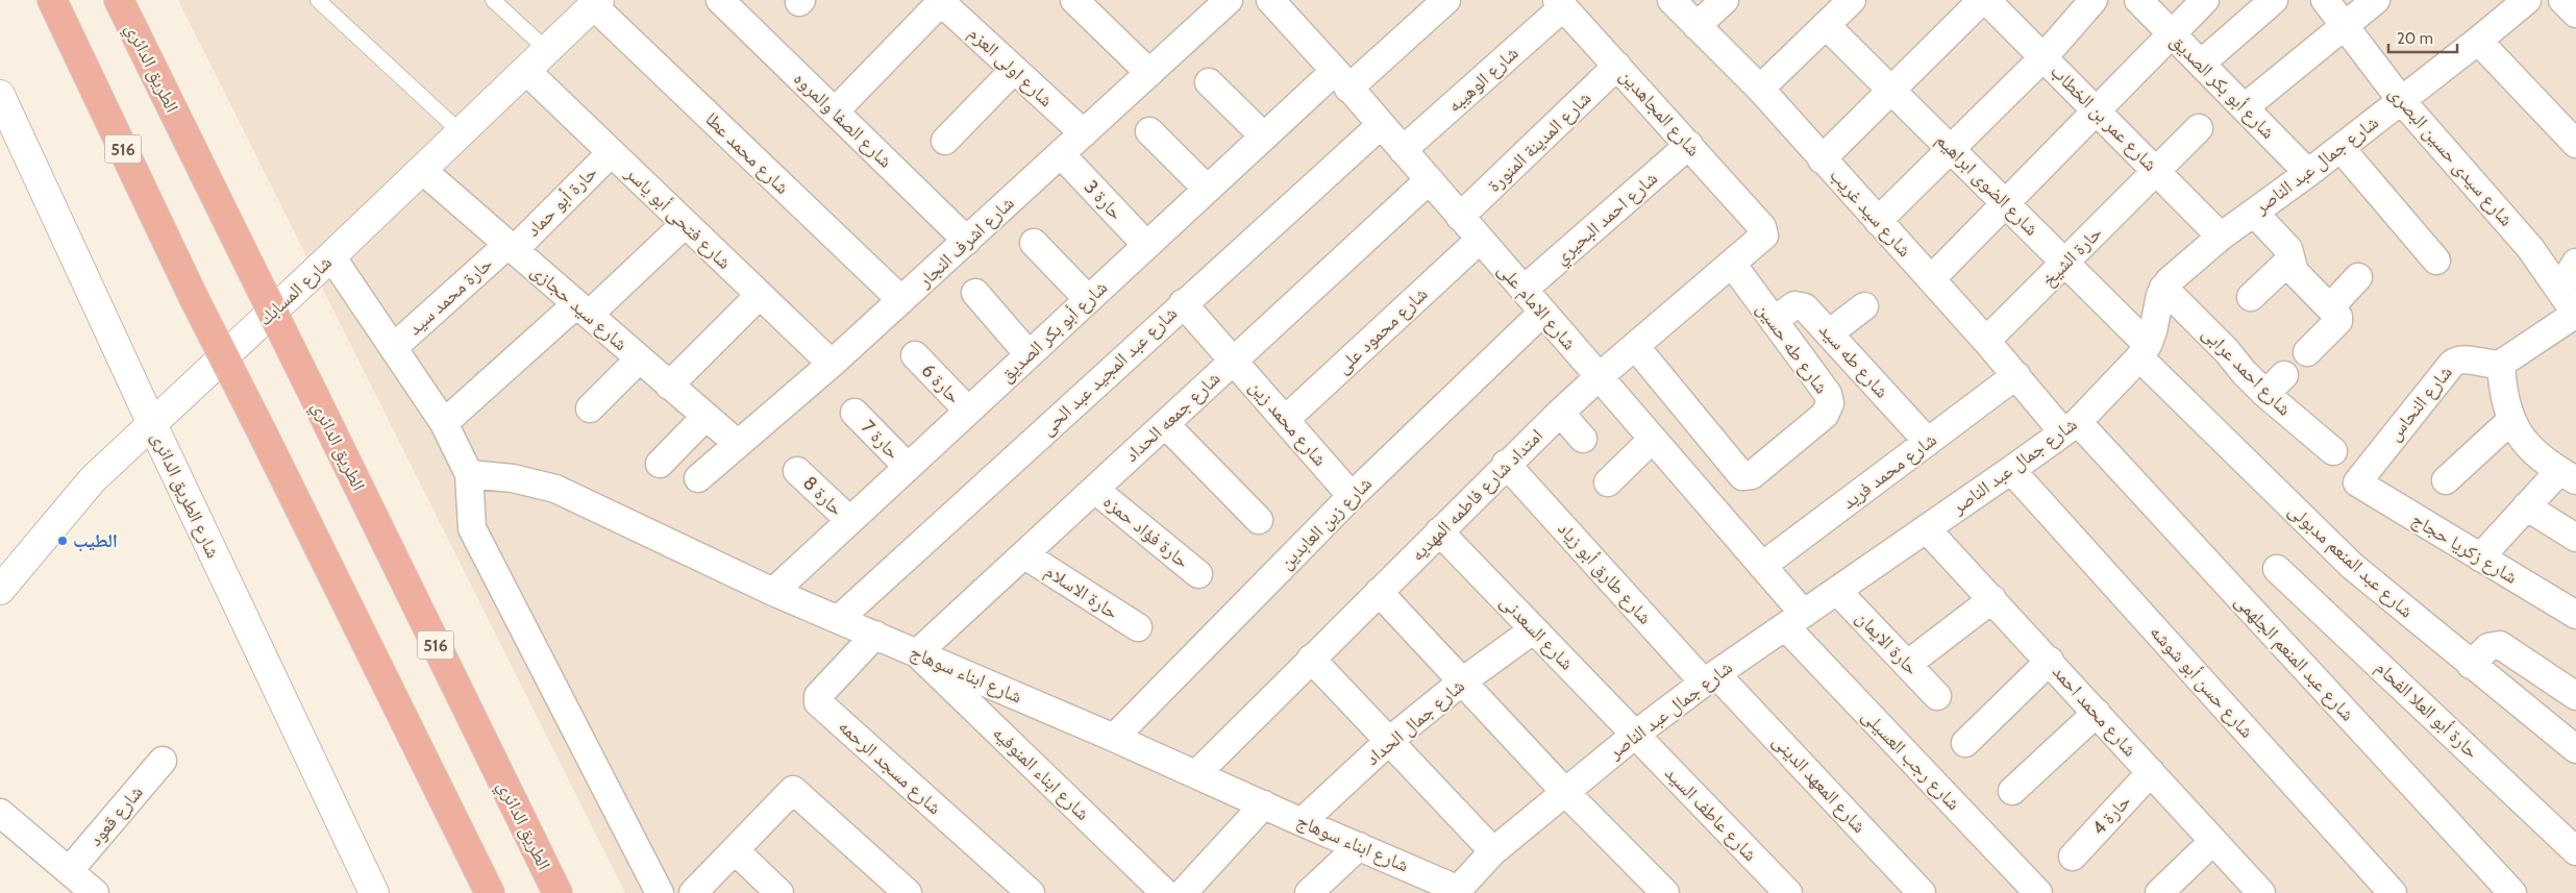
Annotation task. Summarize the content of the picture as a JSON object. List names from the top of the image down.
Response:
{
  "streets": {
    "highway": ["الطريق الدائري", "516"],
    "street": [
      "شارع اولى العزم",
      "شارع الوهيبه",
      "شارع أبو بكر الصديق",
      "شارع المجاهدين",
      "شارع عمر بن الخطاب",
      "شارع الصفا والمروه",
      "شارع المدينة المنورة",
      "شارع محمد عطا",
      "شارع سيدى حسين البصرى",
      "شارع جمال عبد الناصر",
      "شارع الضوى ابراهيم",
      "حارة 3",
      "حارة أبو حماد",
      "شارع سيد غريب",
      "شارع فتحى أبو ياسر",
      "شارع احمد البحيري",
      "شارع اشرف النجار",
      "حارة الشيخ",
      "شارع المسابك",
      "حارة محمد سيد",
      "شارع الامام على",
      "شارع سيد حجازى",
      "شارع محمود على",
      "شارع طه حسين",
      "شارع طه سيد",
      "شارع عبد المجيد عبد الحى",
      "شارع احمد عرابى",
      "حارة 6",
      "شارع النحاس",
      "شارع جمعه الحداد",
      "شارع محمد زين",
      "حارة 7",
      "شارع محمد فريد",
      "شارع الطريق الدائرى",
      "امتداد شارع فاطمه المهديه",
      "حارة 8",
      "شارع زين العابدين",
      "حارة فؤاد حمزه",
      "شارع زكريا حجاج",
      "شارع عبد المنعم مدبولى",
      "شارع طارق أبو زياد",
      "حارة الاسلام",
      "شارع السعدنى",
      "حارة الايمان",
      "شارع عبد المنعم الجلهمى",
      "شارع ابناء سوهاج",
      "شارع حسن أبو شوشه",
      "حارة أبو العلا الفحام",
      "شارع محمد احمد",
      "شارع جمال الحداد",
      "شارع رجب العسيلى",
      "شارع مسجد الرحمه",
      "شارع ابناء المنوفيه",
      "شارع المعهد الدينى",
      "شارع عاطف السيد",
      "حارة 4",
      "شارع قعود"
    ]
  },
  "crossings": [
    ["شارع اولى العزم", "شارع اشرف النجار"],
    ["شارع الوهيبه", "شارع المجاهدين"],
    ["شارع الوهيبه", "شارع الامام على"],
    ["شارع أبو بكر الصديق", "شارع جمال عبد الناصر"],
    ["شارع أبو بكر الصديق", "حارة 3"],
    ["شارع أبو بكر الصديق", "شارع الامام على"],
    ["شارع أبو بكر الصديق", "حارة 6"],
    ["شارع أبو بكر الصديق", "حارة 7"],
    ["شارع أبو بكر الصديق", "حارة 8"],
    ["شارع أبو بكر الصديق", "شارع ابناء سوهاج"],
    ["شارع المجاهدين", "شارع المدينة المنورة"],
    ["شارع المجاهدين", "شارع احمد البحيري"],
    ["شارع المجاهدين", "امتداد شارع فاطمه المهديه"],
    ["شارع عمر بن الخطاب", "شارع جمال عبد الناصر"],
    ["شارع عمر بن الخطاب", "حارة الشيخ"],
    ["شارع الصفا والمروه", "شارع اشرف النجار"],
    ["شارع المدينة المنورة", "شارع الامام على"],
    ["شارع محمد عطا", "شارع اشرف النجار"],
    ["شارع محمد عطا", "شارع المسابك"],
    ["شارع سيدى حسين البصرى", "شارع جمال عبد الناصر"],
    ["شارع جمال عبد الناصر", "شارع الضوى ابراهيم"],
    ["شارع جمال عبد الناصر", "شارع سيد غريب"],
    ["شارع جمال عبد الناصر", "شارع الامام على"],
    ["شارع جمال عبد الناصر", "شارع احمد عرابى"],
    ["شارع جمال عبد الناصر", "شارع عبد المنعم مدبولى"],
    ["شارع جمال عبد الناصر", "شارع طارق أبو زياد"],
    ["شارع جمال عبد الناصر", "شارع السعدنى"],
    ["شارع جمال عبد الناصر", "حارة الايمان"],
    ["شارع جمال عبد الناصر", "شارع عبد المنعم الجلهمى"],
    ["شارع جمال عبد الناصر", "شارع ابناء سوهاج"],
    ["شارع جمال عبد الناصر", "شارع حسن أبو شوشه"],
    ["شارع جمال عبد الناصر", "شارع محمد احمد"],
    ["شارع جمال عبد الناصر", "شارع رجب العسيلى"],
    ["شارع جمال عبد الناصر", "شارع المعهد الدينى"],
    ["شارع جمال عبد الناصر", "شارع عاطف السيد"],
    ["شارع الضوى ابراهيم", "حارة الشيخ"],
    ["شارع الضوى ابراهيم", "شارع عبد المنعم مدبولى"],
    ["حارة 3", "شارع اشرف النجار"],
    ["حارة أبو حماد", "شارع فتحى أبو ياسر"],
    ["حارة أبو حماد", "حارة محمد سيد"],
    ["حارة أبو حماد", "شارع سيد حجازى"],
    ["شارع سيد غريب", "حارة الشيخ"],
    ["شارع سيد غريب", "شارع محمد فريد"],
    ["شارع سيد غريب", "شارع عبد المنعم الجلهمى"],
    ["شارع فتحى أبو ياسر", "شارع اشرف النجار"],
    ["شارع فتحى أبو ياسر", "شارع المسابك"],
    ["شارع احمد البحيري", "شارع الامام على"],
    ["شارع اشرف النجار", "شارع سيد حجازى"],
    ["شارع المسابك", "شارع سيد حجازى"],
    ["شارع المسابك", "شارع الطريق الدائرى"],
    ["حارة محمد سيد", "شارع سيد حجازى"],
    ["شارع الامام على", "شارع محمود على"],
    ["شارع الامام على", "شارع عبد المجيد عبد الحى"],
    ["شارع الامام على", "شارع جمعه الحداد"],
    ["شارع الامام على", "شارع محمد فريد"],
    ["شارع الامام على", "امتداد شارع فاطمه المهديه"],
    ["شارع الامام على", "شارع زين العابدين"],
    ["شارع الامام على", "شارع رجب العسيلى"],
    ["شارع محمود على", "شارع محمد زين"],
    ["شارع طه حسين", "شارع طه سيد"],
    ["شارع طه حسين", "امتداد شارع فاطمه المهديه"],
    ["شارع طه سيد", "شارع محمد فريد"],
    ["شارع عبد المجيد عبد الحى", "شارع محمد زين"],
    ["شارع عبد المجيد عبد الحى", "شارع ابناء سوهاج"],
    ["شارع النحاس", "شارع زكريا حجاج"],
    ["شارع جمعه الحداد", "شارع محمد زين"],
    ["شارع جمعه الحداد", "حارة فؤاد حمزه"],
    ["شارع جمعه الحداد", "حارة الاسلام"],
    ["شارع جمعه الحداد", "شارع ابناء سوهاج"],
    ["شارع جمعه الحداد", "شارع ابناء المنوفيه"],
    ["شارع محمد زين", "شارع زين العابدين"],
    ["امتداد شارع فاطمه المهديه", "شارع طارق أبو زياد"],
    ["امتداد شارع فاطمه المهديه", "شارع السعدنى"],
    ["امتداد شارع فاطمه المهديه", "شارع ابناء سوهاج"],
    ["شارع زين العابدين", "شارع ابناء سوهاج"],
    ["شارع طارق أبو زياد", "شارع المعهد الدينى"],
    ["شارع السعدنى", "شارع جمال الحداد"],
    ["شارع السعدنى", "شارع عاطف السيد"],
    ["شارع ابناء سوهاج", "شارع جمال الحداد"],
    ["شارع ابناء سوهاج", "شارع مسجد الرحمه"],
    ["شارع ابناء سوهاج", "شارع ابناء المنوفيه"],
    ["شارع محمد احمد", "حارة 4"]
  ],
  "places": ["الطيب"],
  "scale_bar": "20 m"
}
